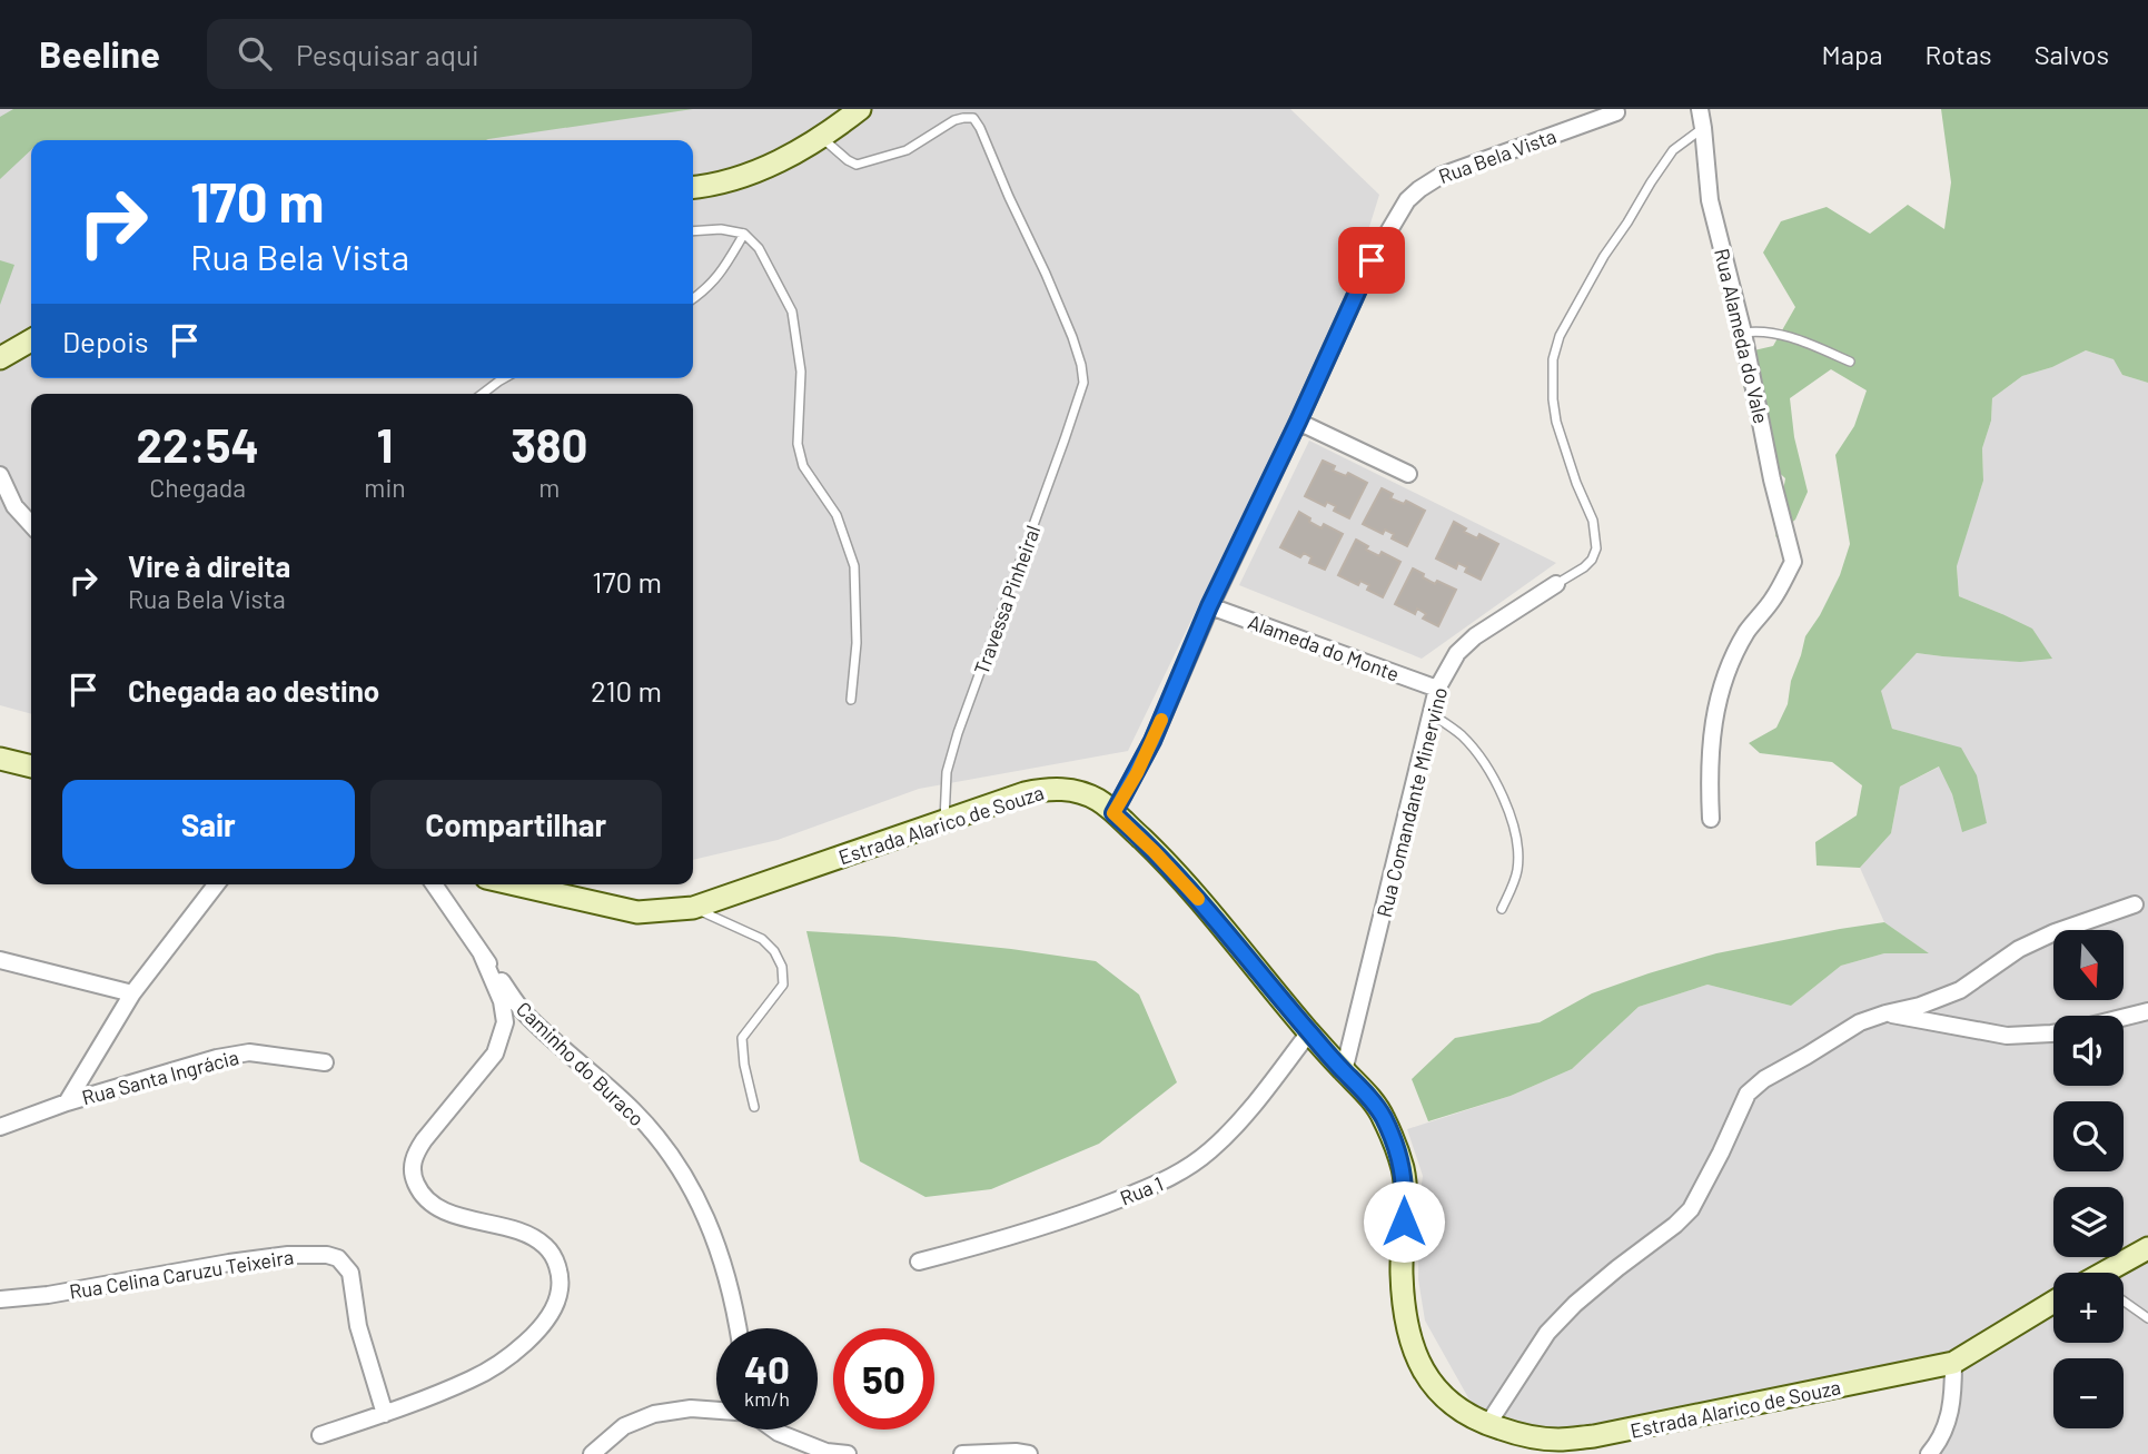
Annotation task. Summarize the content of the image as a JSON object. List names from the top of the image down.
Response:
{
  "streets": {
    "main road": ["Estrada Alarico de Souza"],
    "street": [
      "Rua Bela Vista",
      "Rua Alameda do Vale",
      "Alameda do Monte",
      "Rua Comandante Minervino",
      "Caminho do Buraco",
      "Rua Santa Ingrácia",
      "Rua 1",
      "Rua Celina Caruzu Teixeira"
    ],
    "lane": ["Travessa Pinheiral"]
  },
  "crossings": [
    ["Rua Bela Vista", "Alameda do Monte"],
    ["Rua Bela Vista", "Estrada Alarico de Souza"],
    ["Travessa Pinheiral", "Estrada Alarico de Souza"],
    ["Alameda do Monte", "Rua Comandante Minervino"],
    ["Rua Comandante Minervino", "Estrada Alarico de Souza"],
    ["Estrada Alarico de Souza", "Rua 1"]
  ],
  "north": "bottom",
  "page": {
    "header": "Beeline",
    "search": "Pesquisar aqui",
    "nav": ["Mapa", "Rotas", "Salvos"],
    "turn": ["170 m", "Rua Bela Vista"],
    "then": "Depois",
    "eta": [
      "22:54",
      "Chegada",
      "1",
      "min",
      "380",
      "m"
    ],
    "list": [
      {
        "name": "Vire à direita",
        "note": "Rua Bela Vista",
        "value": "170 m"
      },
      {
        "name": "Chegada ao destino",
        "value": "210 m"
      }
    ],
    "buttons": ["Sair", "Compartilhar"],
    "map_buttons": ["+", "−"],
    "speed": "40 km/h",
    "limit": "50"
  }
}
